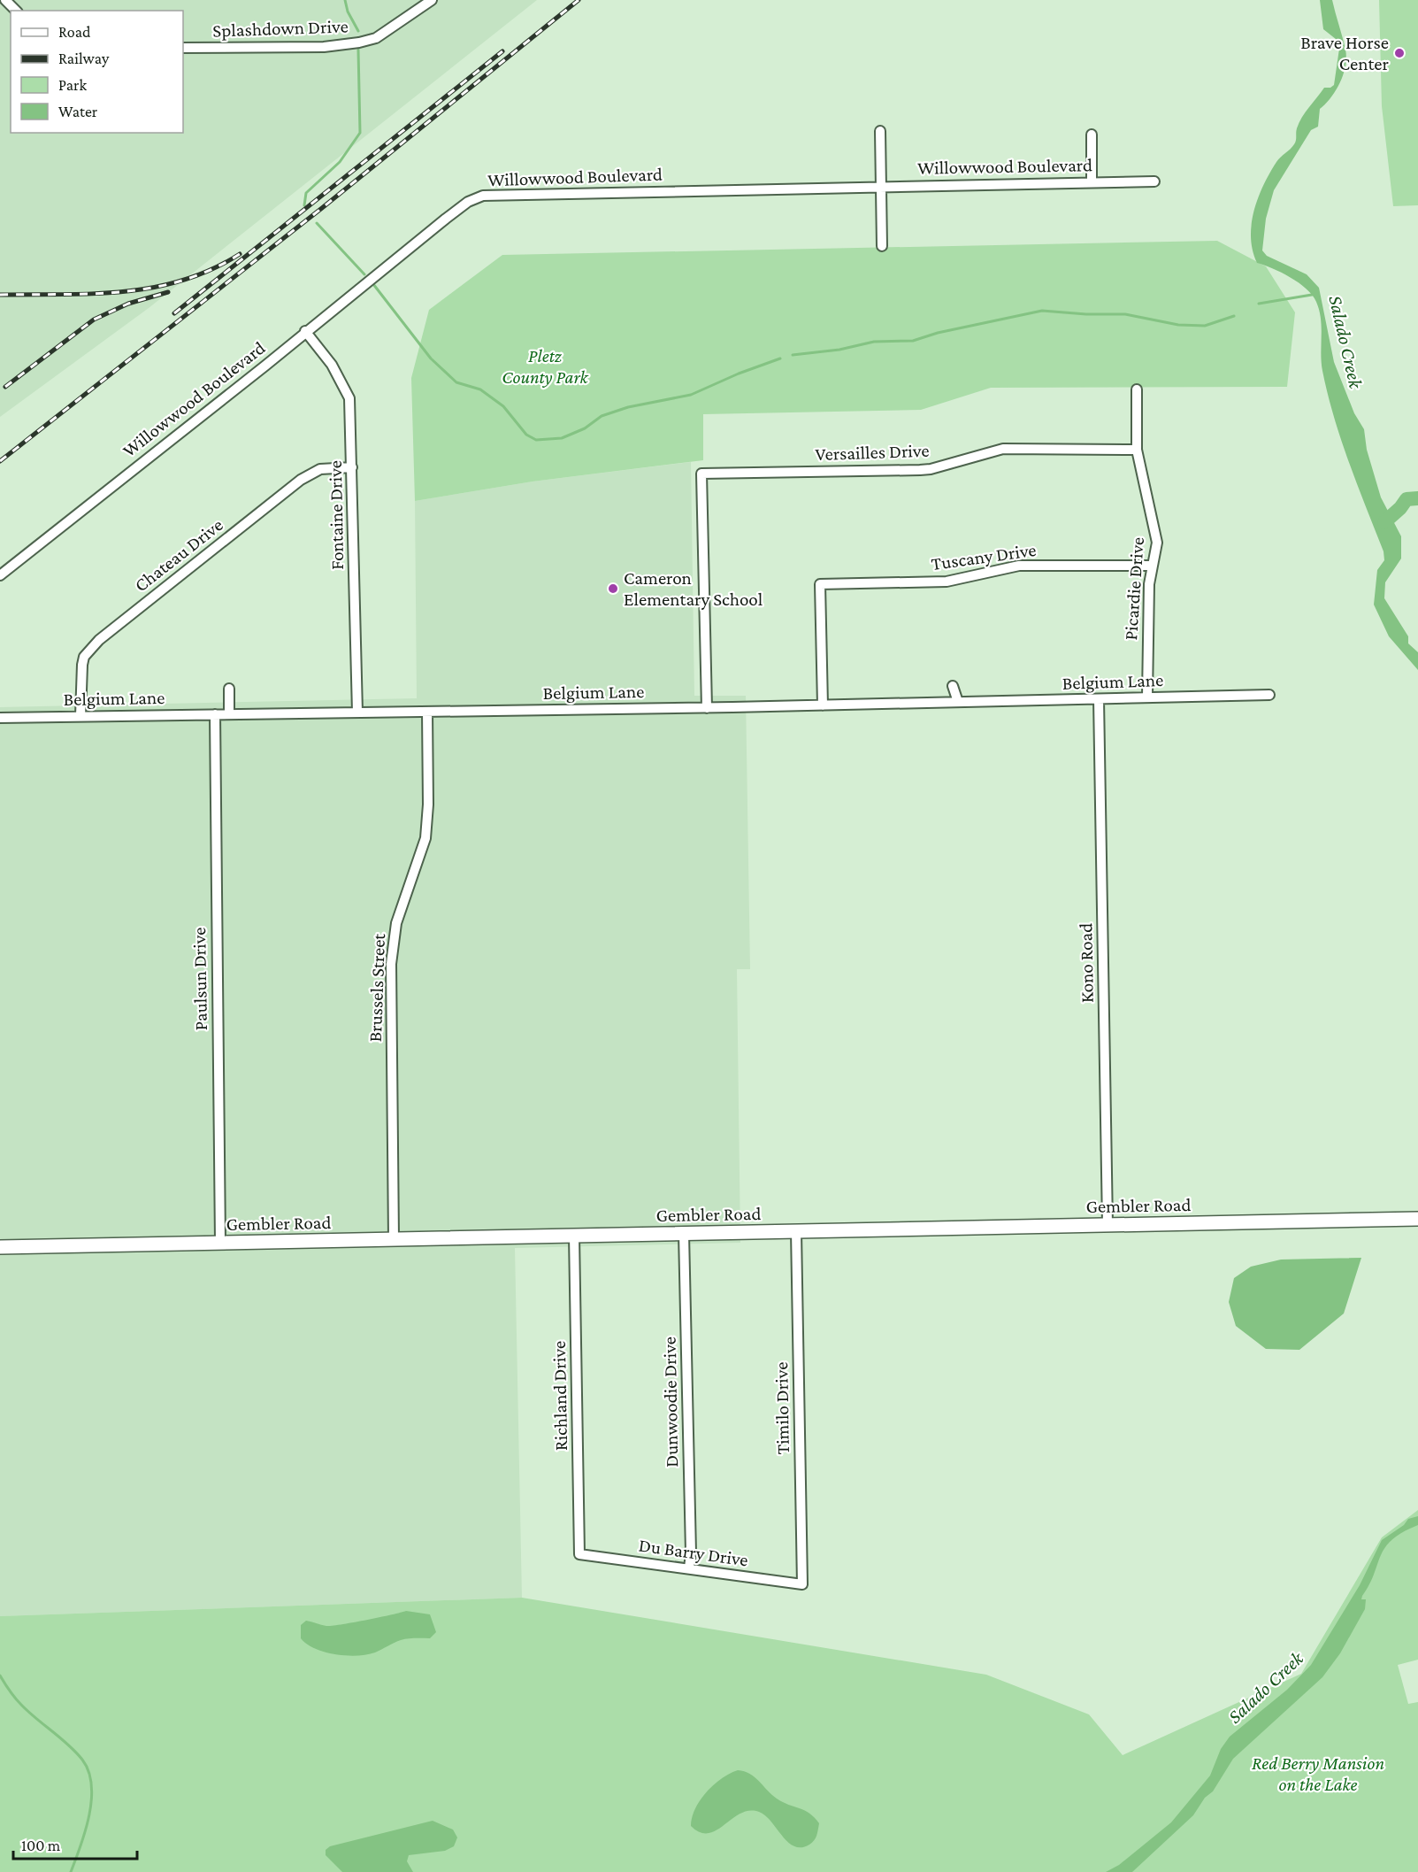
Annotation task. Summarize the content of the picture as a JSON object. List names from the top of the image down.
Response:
{
  "streets": {
    "main road": ["Gembler Road"],
    "street": [
      "Splashdown Drive",
      "Willowwood Boulevard",
      "Versailles Drive",
      "Fontaine Drive",
      "Chateau Drive",
      "Tuscany Drive",
      "Picardie Drive",
      "Belgium Lane",
      "Kono Road",
      "Paulsun Drive",
      "Brussels Street",
      "Richland Drive",
      "Dunwoodie Drive",
      "Timilo Drive",
      "Du Barry Drive"
    ]
  },
  "crossings": [
    ["Willowwood Boulevard", "Fontaine Drive"],
    ["Versailles Drive", "Picardie Drive"],
    ["Versailles Drive", "Belgium Lane"],
    ["Fontaine Drive", "Chateau Drive"],
    ["Fontaine Drive", "Belgium Lane"],
    ["Chateau Drive", "Belgium Lane"],
    ["Tuscany Drive", "Picardie Drive"],
    ["Tuscany Drive", "Belgium Lane"],
    ["Picardie Drive", "Belgium Lane"],
    ["Belgium Lane", "Kono Road"],
    ["Belgium Lane", "Paulsun Drive"],
    ["Belgium Lane", "Brussels Street"],
    ["Kono Road", "Gembler Road"],
    ["Paulsun Drive", "Gembler Road"],
    ["Brussels Street", "Gembler Road"],
    ["Gembler Road", "Richland Drive"],
    ["Gembler Road", "Dunwoodie Drive"],
    ["Gembler Road", "Timilo Drive"],
    ["Richland Drive", "Du Barry Drive"],
    ["Dunwoodie Drive", "Du Barry Drive"],
    ["Timilo Drive", "Du Barry Drive"]
  ],
  "water": ["Salado Creek"],
  "parks": ["Pletz County Park", "Red Berry Mansion on the Lake"],
  "places": ["Brave Horse Center", "Cameron Elementary School"],
  "legend": [
    "Road",
    "Railway",
    "Park",
    "Water"
  ],
  "scale_bar": "100 m"
}
